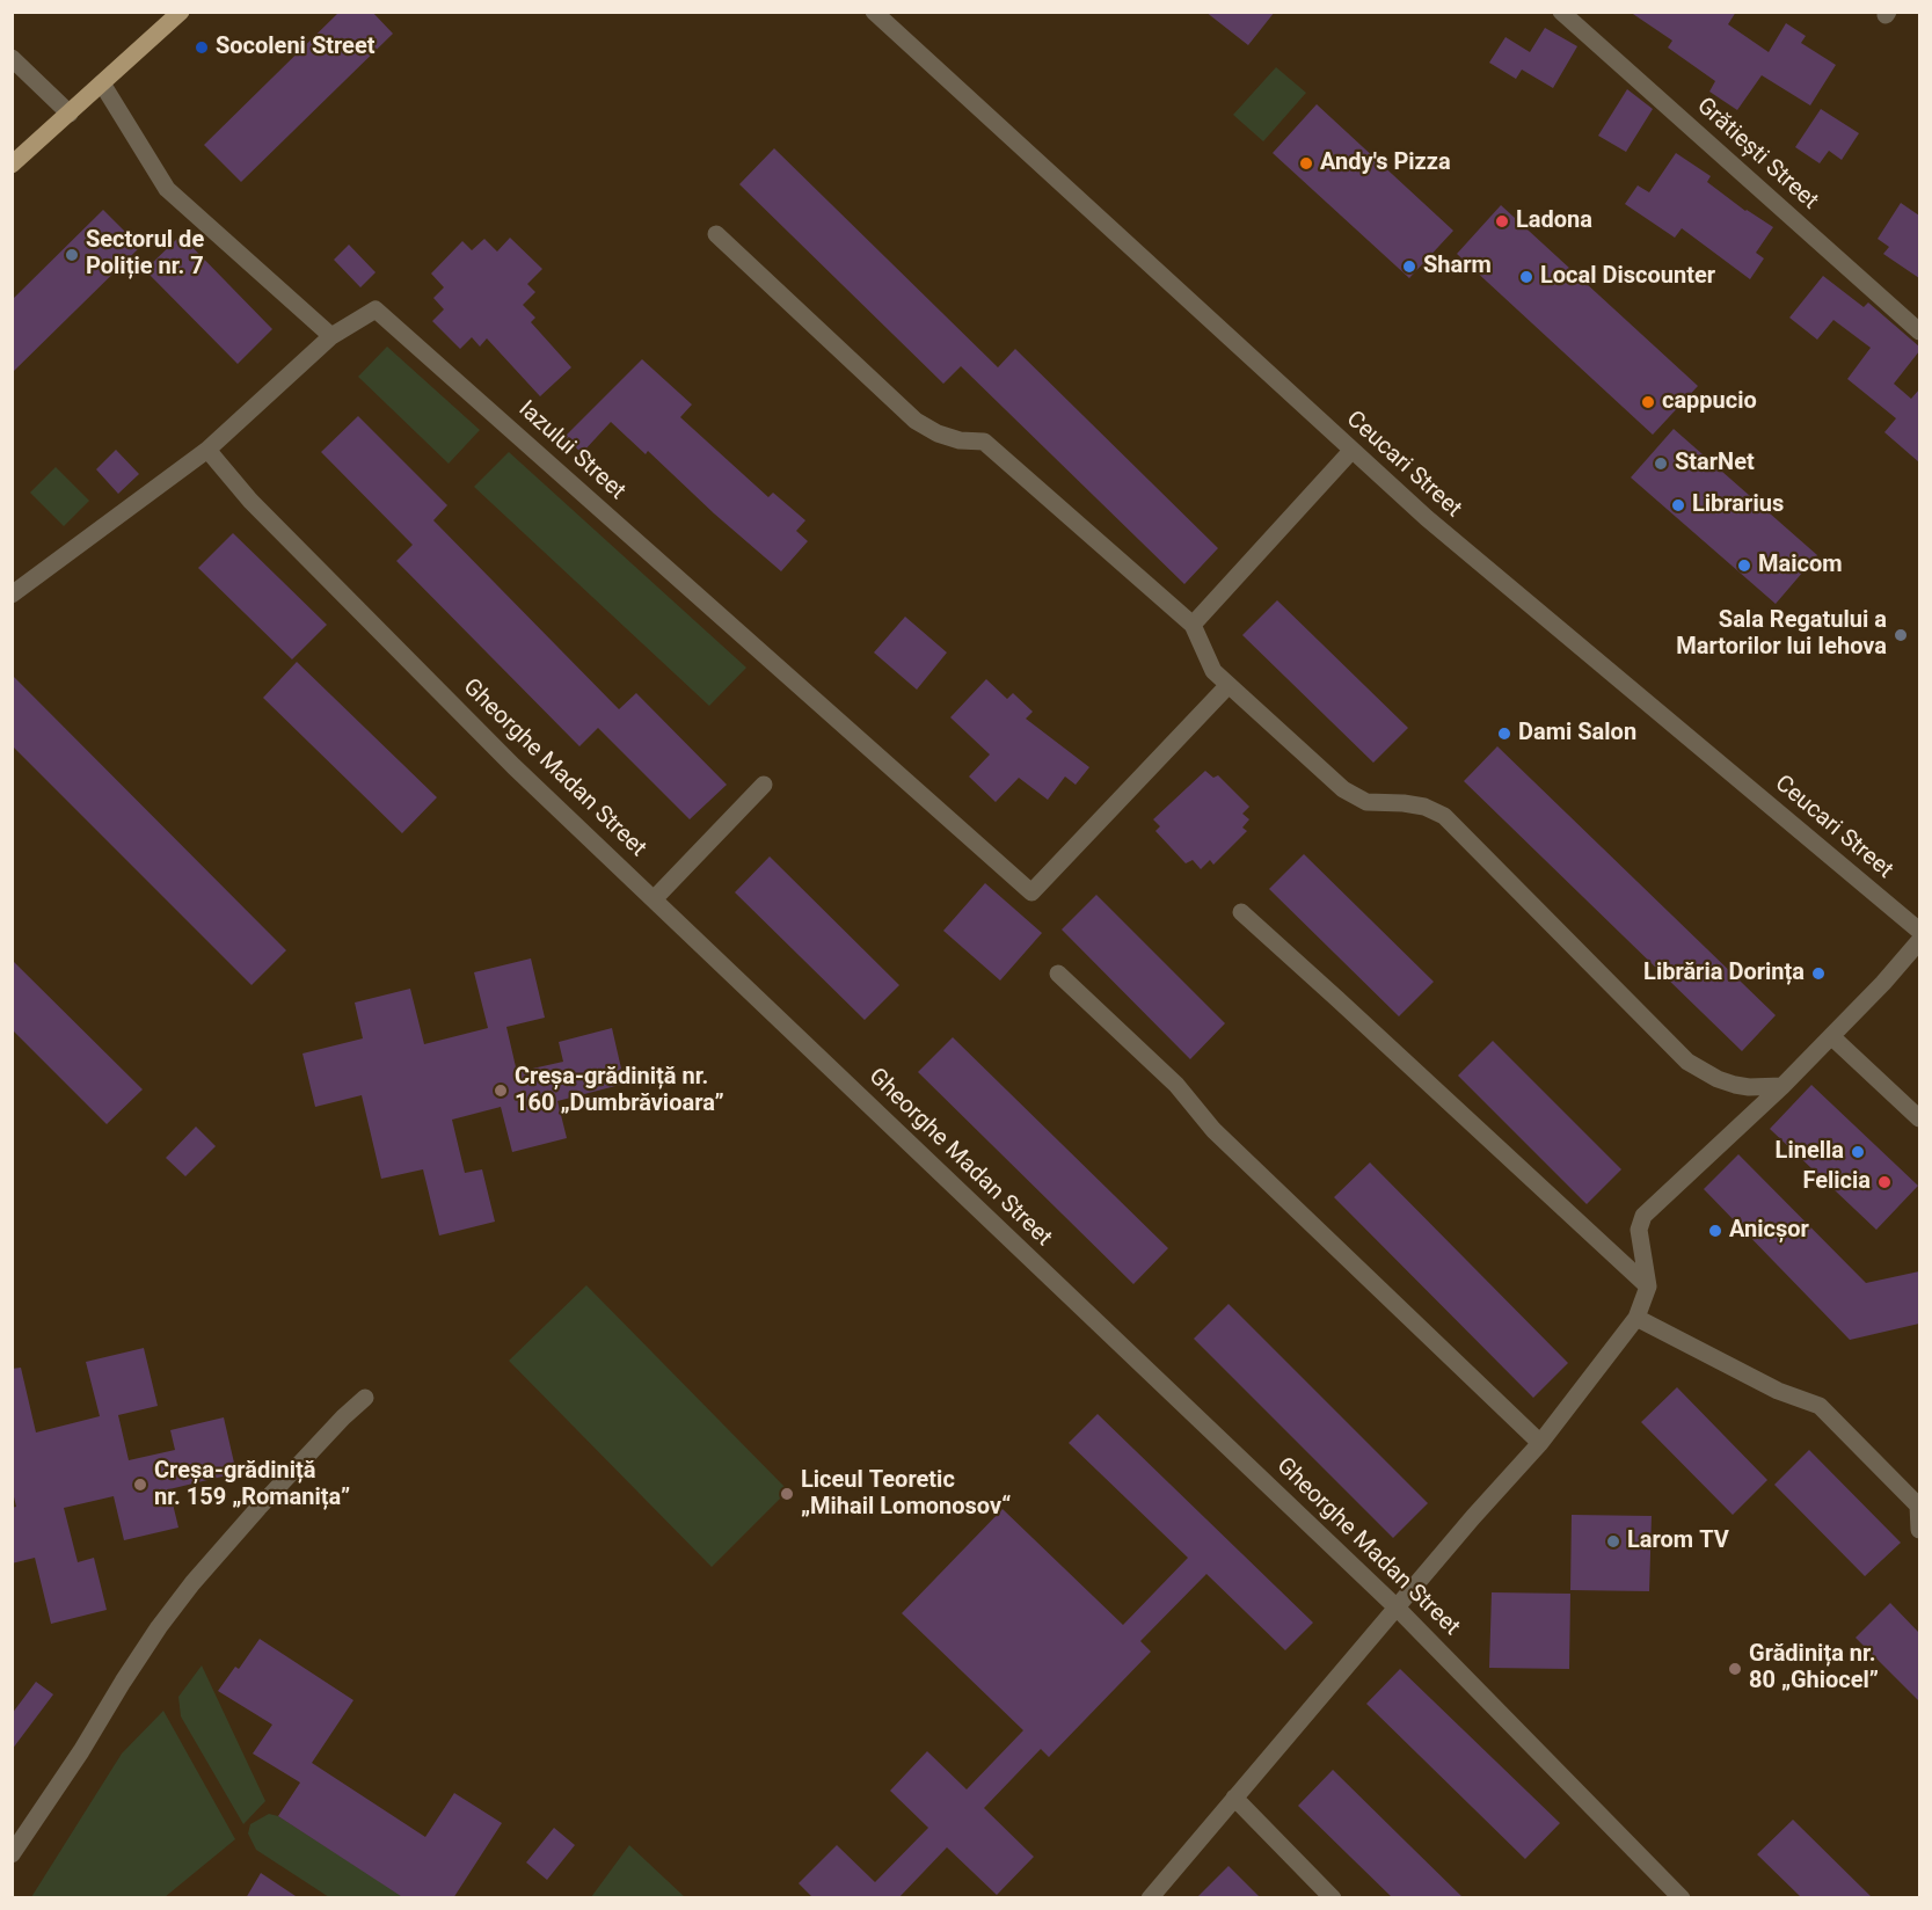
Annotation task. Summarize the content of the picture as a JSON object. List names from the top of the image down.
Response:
{
  "streets": {
    "street": [
      "Grătiești Street",
      "Iazului Street",
      "Ceucari Street",
      "Gheorghe Madan Street"
    ]
  },
  "places": [
    "Socoleni Street",
    "Andy's Pizza",
    "Ladona",
    "Sectorul de Poliție nr. 7",
    "Sharm",
    "Local Discounter",
    "cappucio",
    "StarNet",
    "Librarius",
    "Maicom",
    "Sala Regatului a Martorilor lui Iehova",
    "Dami Salon",
    "Librăria Dorința",
    "Creșa-grădiniță nr. 160 „Dumbrăvioara”",
    "Linella",
    "Felicia",
    "Anicșor",
    "Creșa-grădiniță nr. 159 „Romanița”",
    "Liceul Teoretic „Mihail Lomonosov“",
    "Larom TV",
    "Grădinița nr. 80 „Ghiocel”"
  ]
}
